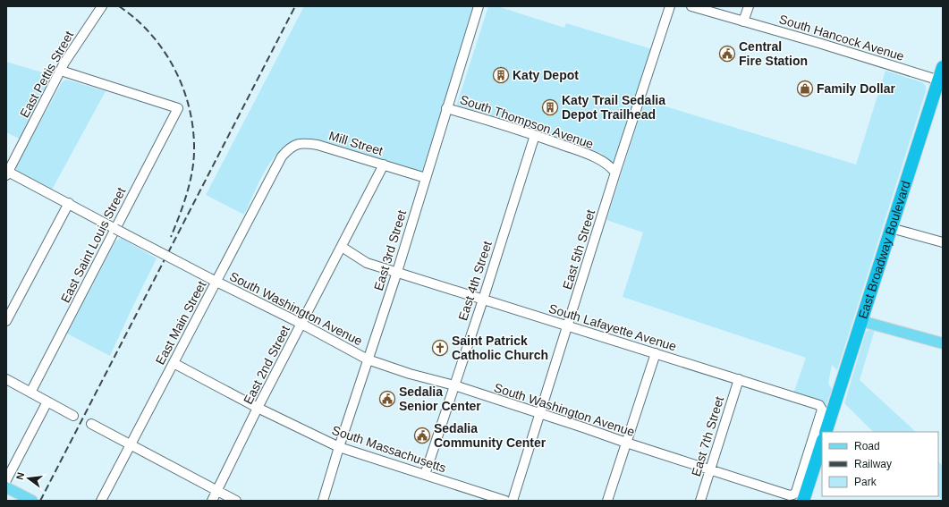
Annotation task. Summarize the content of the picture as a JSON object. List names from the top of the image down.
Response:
{
  "streets": {
    "highway": ["East Broadway Boulevard"],
    "street": [
      "South Hancock Avenue",
      "East Pettis Street",
      "South Thompson Avenue",
      "Mill Street",
      "East Saint Louis Street",
      "East 5th Street",
      "East 3rd Street",
      "East 4th Street",
      "South Washington Avenue",
      "East Main Street",
      "South Lafayette Avenue",
      "East 2nd Street",
      "East 7th Street",
      "South Massachusetts"
    ]
  },
  "crossings": [
    ["South Hancock Avenue", "East Broadway Boulevard"],
    ["East Pettis Street", "East Saint Louis Street"],
    ["East Pettis Street", "South Washington Avenue"],
    ["South Thompson Avenue", "East 5th Street"],
    ["South Thompson Avenue", "East 3rd Street"],
    ["South Thompson Avenue", "East 4th Street"],
    ["Mill Street", "East 3rd Street"],
    ["Mill Street", "East Main Street"],
    ["Mill Street", "East 2nd Street"],
    ["East Saint Louis Street", "South Washington Avenue"],
    ["East 5th Street", "South Washington Avenue"],
    ["East 5th Street", "South Lafayette Avenue"],
    ["East 3rd Street", "South Washington Avenue"],
    ["East 3rd Street", "South Lafayette Avenue"],
    ["East 3rd Street", "South Massachusetts"],
    ["East 4th Street", "South Washington Avenue"],
    ["East 4th Street", "South Lafayette Avenue"],
    ["East 4th Street", "South Massachusetts"],
    ["South Washington Avenue", "East Main Street"],
    ["South Washington Avenue", "South Lafayette Avenue"],
    ["South Washington Avenue", "East 2nd Street"],
    ["South Washington Avenue", "East 7th Street"],
    ["East Main Street", "South Massachusetts"],
    ["South Lafayette Avenue", "East 2nd Street"],
    ["South Lafayette Avenue", "East 7th Street"],
    ["East 2nd Street", "South Massachusetts"]
  ],
  "places": {
    "public building": ["Central Fire Station", "Sedalia Senior Center", "Sedalia Community Center"],
    "building": ["Katy Depot", "Katy Trail Sedalia Depot Trailhead"],
    "shop": ["Family Dollar"],
    "church": ["Saint Patrick Catholic Church"]
  },
  "legend": ["Road", "Railway", "Park"],
  "north": "left"
}
